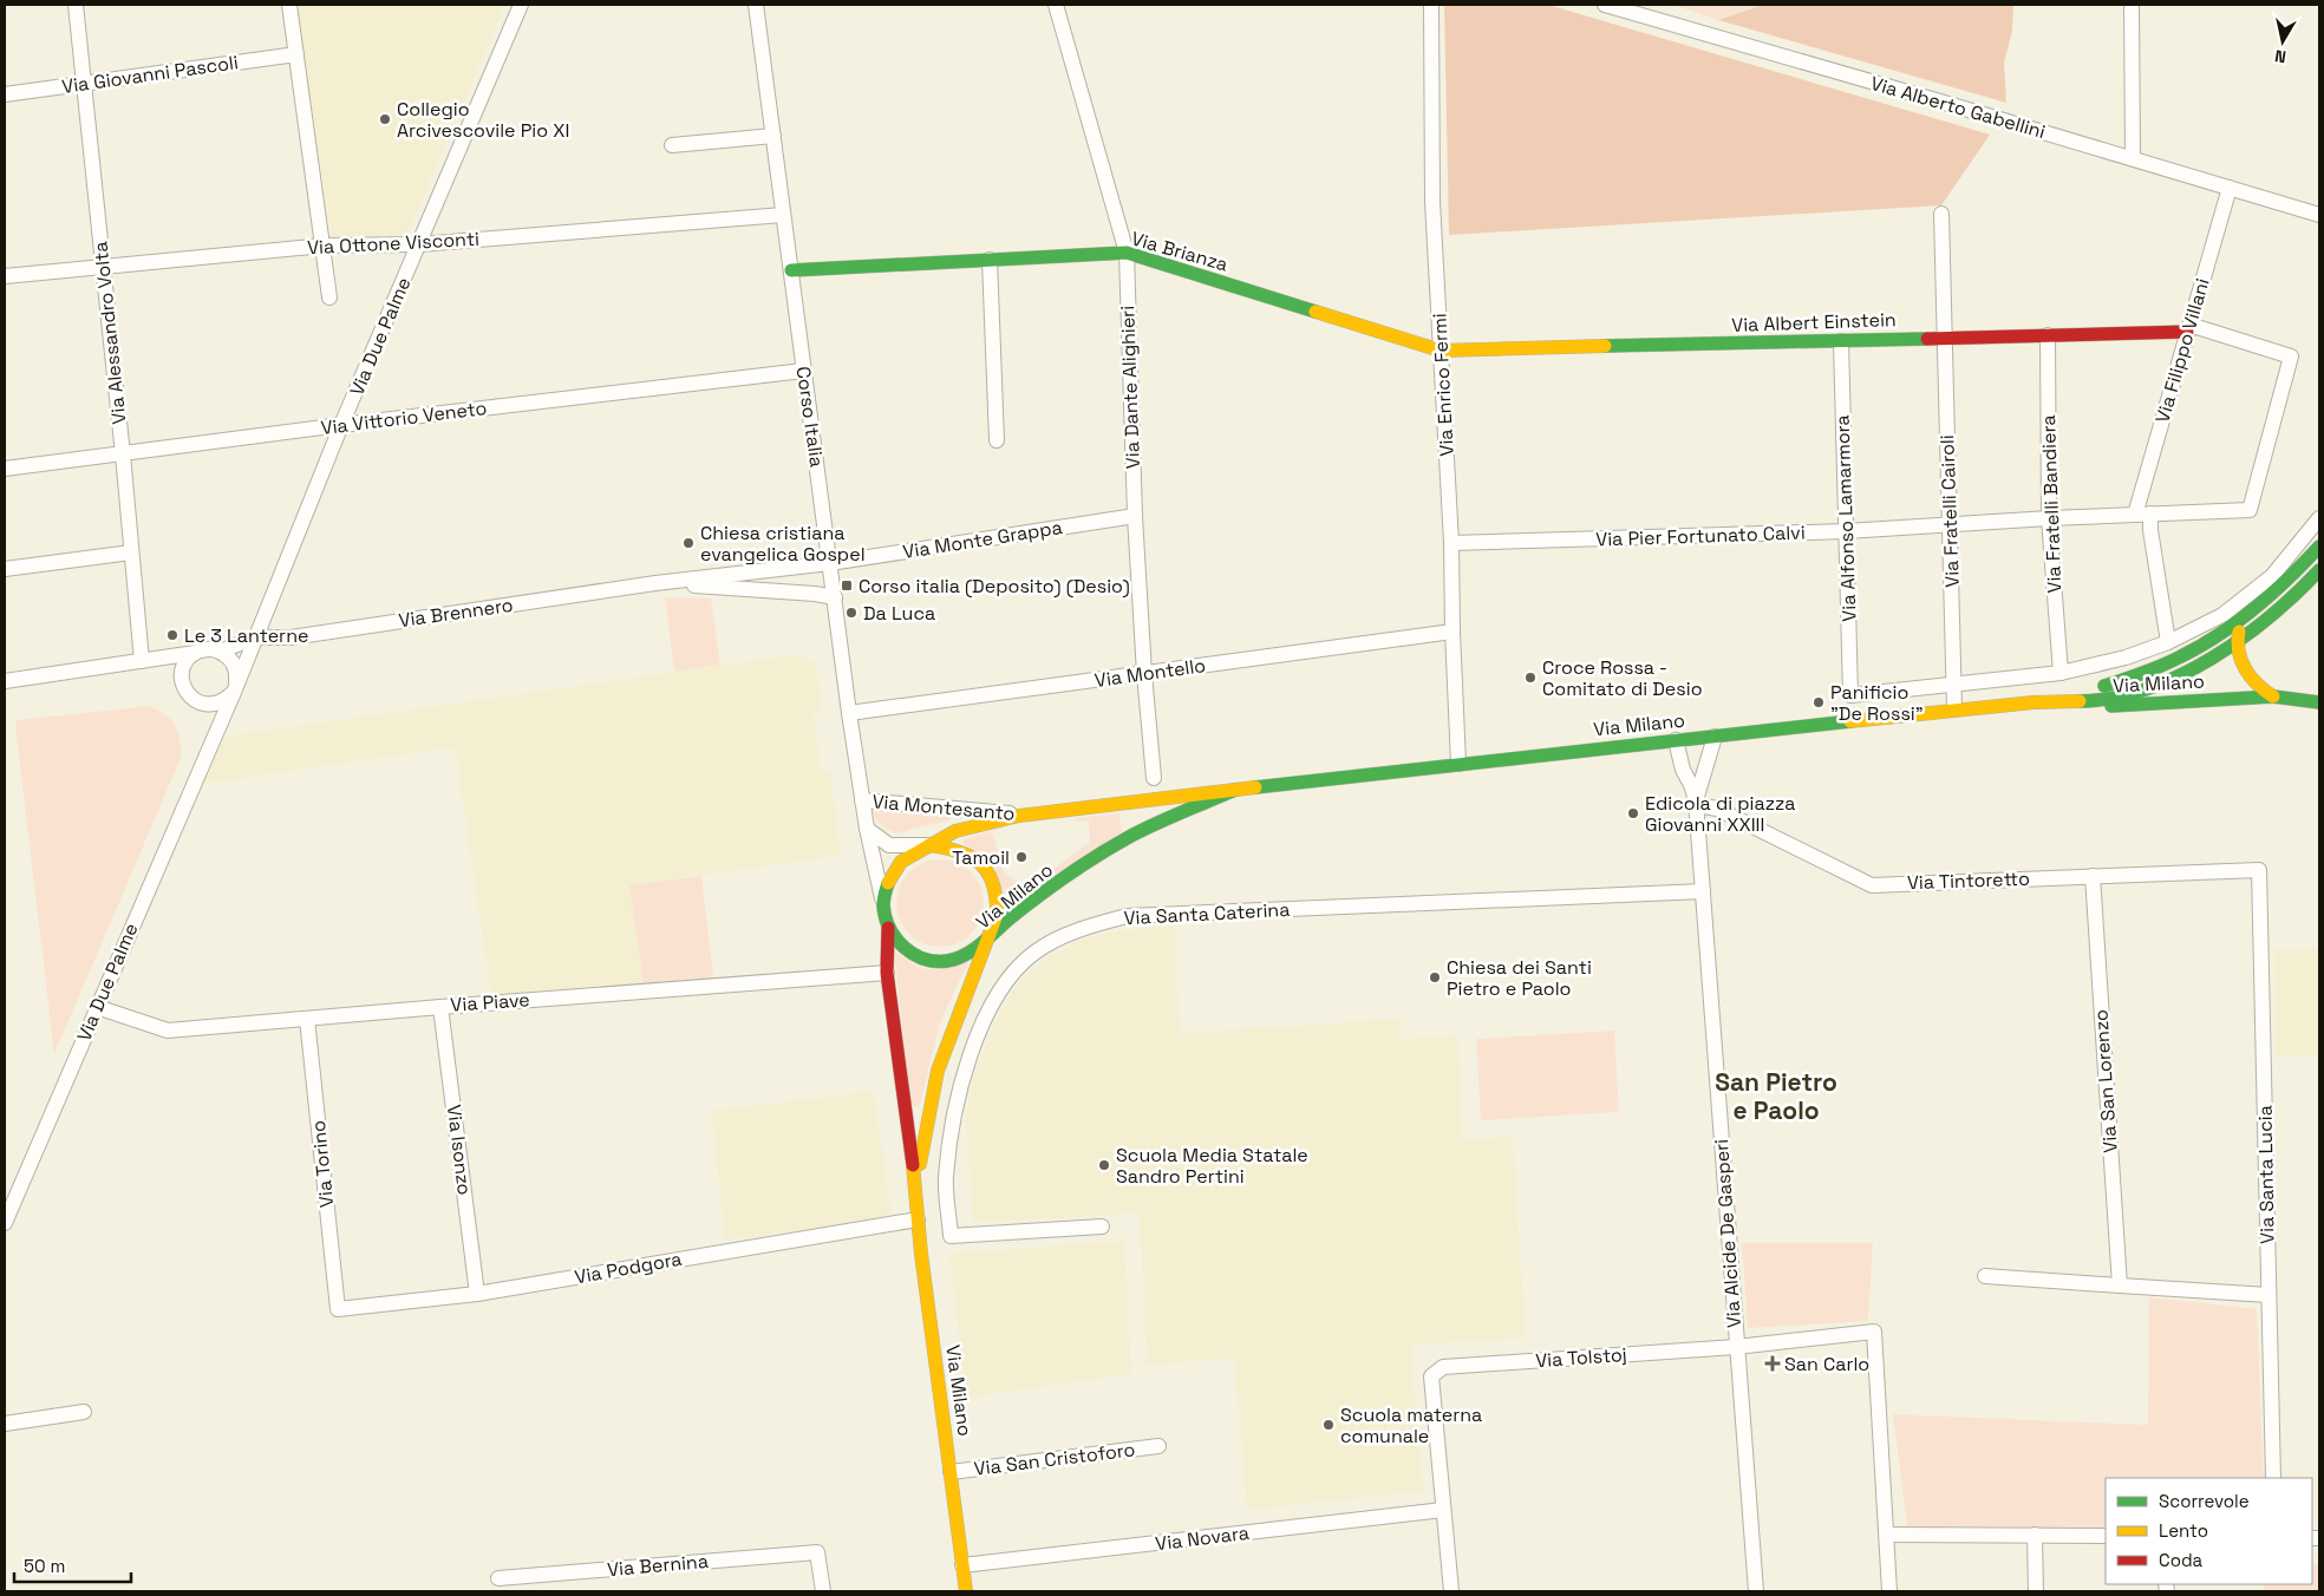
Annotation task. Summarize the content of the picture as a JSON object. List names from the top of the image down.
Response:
{
  "streets": {
    "main road": ["Via Brianza", "Via Albert Einstein", "Via Milano"],
    "street": [
      "Via Giovanni Pascoli",
      "Via Alberto Gabellini",
      "Via Ottone Visconti",
      "Via Alessandro Volta",
      "Via Due Palme",
      "Via Filippo Villani",
      "Via Enrico Fermi",
      "Via Dante Alighieri",
      "Corso Italia",
      "Via Vittorio Veneto",
      "Via Fratelli Bandiera",
      "Via Fratelli Cairoli",
      "Via Alfonso Lamarmora",
      "Via Pier Fortunato Calvi",
      "Via Monte Grappa",
      "Via Brennero",
      "Via Montello",
      "Via Montesanto",
      "Via Tintoretto",
      "Via Santa Caterina",
      "Via Piave",
      "Via San Lorenzo",
      "Via Isonzo",
      "Via Torino",
      "Via Santa Lucia",
      "Via Alcide De Gasperi",
      "Via Podgora",
      "Via Tolstoj",
      "Via San Cristoforo",
      "Via Novara",
      "Via Bernina"
    ]
  },
  "crossings": [
    ["Via Giovanni Pascoli", "Via Alessandro Volta"],
    ["Via Alberto Gabellini", "Via Filippo Villani"],
    ["Via Ottone Visconti", "Via Alessandro Volta"],
    ["Via Ottone Visconti", "Via Due Palme"],
    ["Via Ottone Visconti", "Corso Italia"],
    ["Via Brianza", "Via Albert Einstein"],
    ["Via Brianza", "Via Enrico Fermi"],
    ["Via Brianza", "Via Dante Alighieri"],
    ["Via Brianza", "Corso Italia"],
    ["Via Albert Einstein", "Via Filippo Villani"],
    ["Via Albert Einstein", "Via Enrico Fermi"],
    ["Via Albert Einstein", "Via Fratelli Bandiera"],
    ["Via Albert Einstein", "Via Fratelli Cairoli"],
    ["Via Albert Einstein", "Via Alfonso Lamarmora"],
    ["Via Albert Einstein", "Via Pier Fortunato Calvi"],
    ["Via Alessandro Volta", "Via Vittorio Veneto"],
    ["Via Due Palme", "Via Vittorio Veneto"],
    ["Via Due Palme", "Via Brennero"],
    ["Via Due Palme", "Via Piave"],
    ["Via Filippo Villani", "Via Pier Fortunato Calvi"],
    ["Via Enrico Fermi", "Via Pier Fortunato Calvi"],
    ["Via Enrico Fermi", "Via Montello"],
    ["Via Enrico Fermi", "Via Milano"],
    ["Via Dante Alighieri", "Via Monte Grappa"],
    ["Via Dante Alighieri", "Via Montello"],
    ["Corso Italia", "Via Vittorio Veneto"],
    ["Corso Italia", "Via Monte Grappa"],
    ["Corso Italia", "Via Brennero"],
    ["Corso Italia", "Via Montello"],
    ["Corso Italia", "Via Milano"],
    ["Corso Italia", "Via Montesanto"],
    ["Via Fratelli Bandiera", "Via Pier Fortunato Calvi"],
    ["Via Fratelli Cairoli", "Via Alfonso Lamarmora"],
    ["Via Fratelli Cairoli", "Via Pier Fortunato Calvi"],
    ["Via Fratelli Cairoli", "Via Milano"],
    ["Via Alfonso Lamarmora", "Via Pier Fortunato Calvi"],
    ["Via Monte Grappa", "Via Brennero"],
    ["Via Milano", "Via Montesanto"],
    ["Via Milano", "Via Piave"],
    ["Via Milano", "Via Podgora"],
    ["Via Milano", "Via San Cristoforo"],
    ["Via Milano", "Via Novara"],
    ["Via Tintoretto", "Via San Lorenzo"],
    ["Via Tintoretto", "Via Santa Lucia"],
    ["Via Tintoretto", "Via Alcide De Gasperi"],
    ["Via Santa Caterina", "Via Alcide De Gasperi"],
    ["Via Piave", "Via Isonzo"],
    ["Via Piave", "Via Torino"],
    ["Via Isonzo", "Via Podgora"],
    ["Via Torino", "Via Podgora"],
    ["Via Alcide De Gasperi", "Via Tolstoj"],
    ["Via Tolstoj", "Via Novara"]
  ],
  "districts": ["San Pietro e Paolo"],
  "places": {
    "other": [
      "Collegio Arcivescovile Pio XI",
      "Chiesa cristiana evangelica Gospel",
      "Da Luca",
      "Le 3 Lanterne",
      "Croce Rossa - Comitato di Desio",
      "Panificio \"De Rossi\"",
      "Edicola di piazza Giovanni XXIII",
      "Tamoil",
      "Chiesa dei Santi Pietro e Paolo",
      "Scuola Media Statale Sandro Pertini",
      "Scuola materna comunale"
    ],
    "transit": ["Corso italia (Deposito) (Desio)"],
    "health": ["San Carlo"]
  },
  "legend": ["Scorrevole", "Lento", "Coda"],
  "scale_bar": "50 m",
  "north": "bottom"
}
